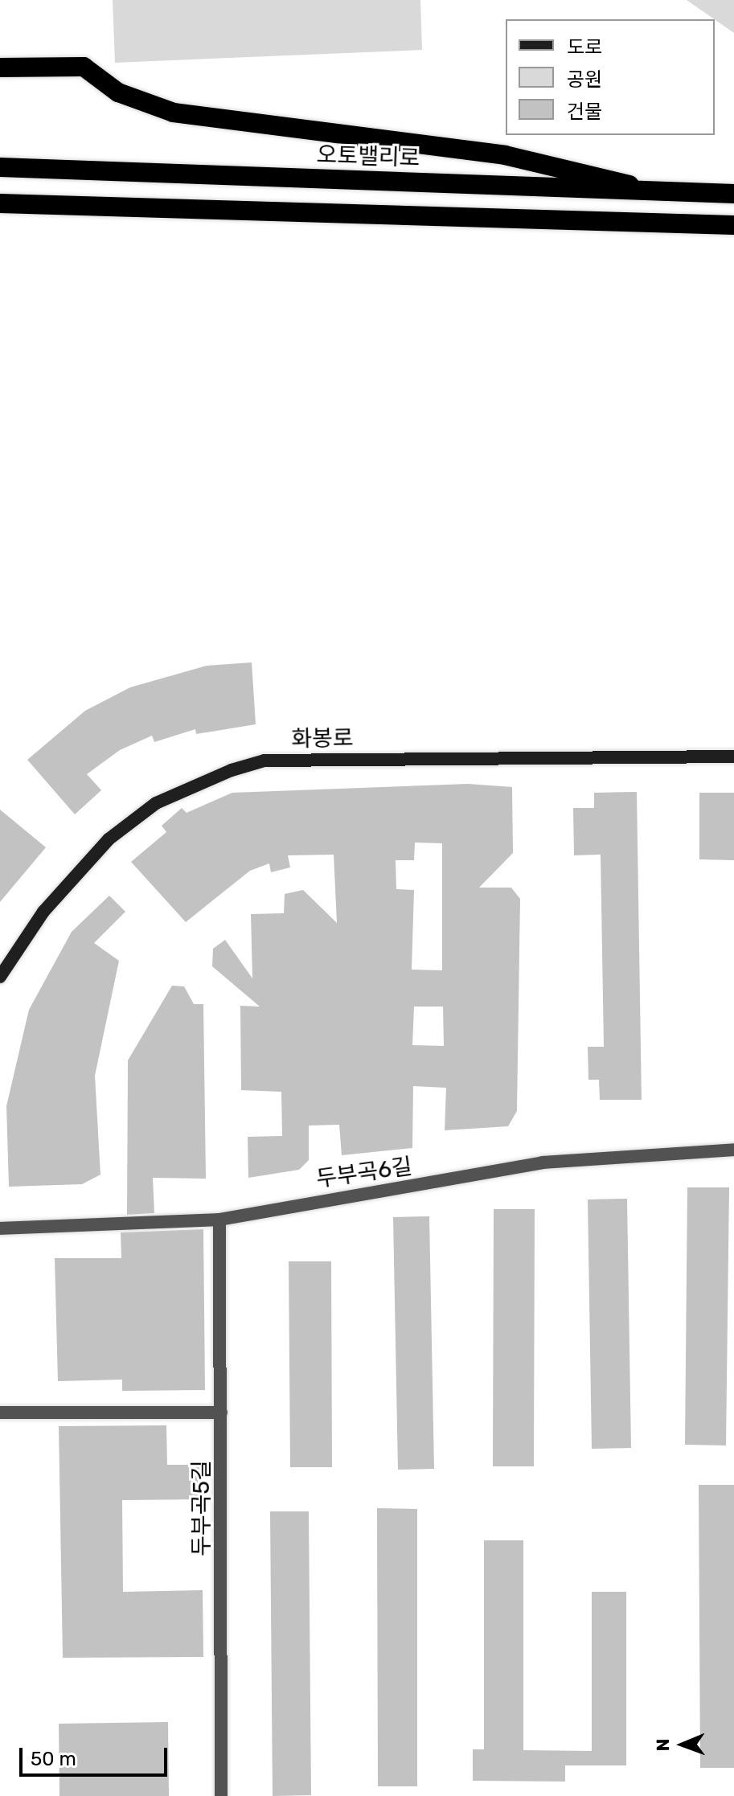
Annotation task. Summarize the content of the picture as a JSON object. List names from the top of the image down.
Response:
{
  "streets": {
    "highway": ["오토밸리로"],
    "street": ["화봉로", "두부곡6길", "두부곡5길"]
  },
  "crossings": [
    ["두부곡6길", "두부곡5길"]
  ],
  "legend": ["도로", "공원", "건물"],
  "scale_bar": "50 m",
  "north": "left"
}
